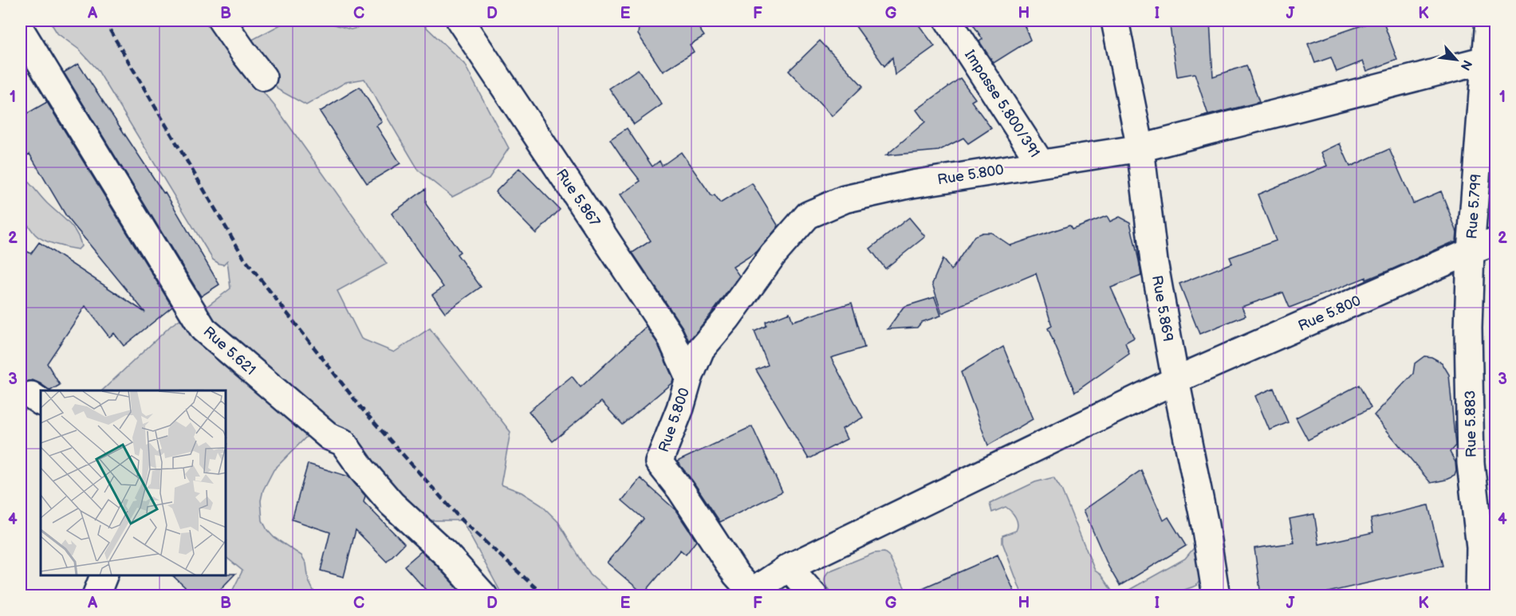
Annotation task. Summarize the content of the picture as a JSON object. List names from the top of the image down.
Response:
{
  "streets": {
    "street": [
      "Impasse 5.800/391",
      "Rue 5.800",
      "Rue 5.867",
      "Rue 5.799",
      "Rue 5.869",
      "Rue 5.621",
      "Rue 5.883"
    ]
  },
  "crossings": [
    ["Impasse 5.800/391", "Rue 5.800"],
    ["Rue 5.800", "Rue 5.867"],
    ["Rue 5.800", "Rue 5.799"],
    ["Rue 5.800", "Rue 5.869"],
    ["Rue 5.800", "Rue 5.883"],
    ["Rue 5.799", "Rue 5.883"]
  ],
  "north": "bottom right",
  "grid": {
    "columns": [
      "A",
      "B",
      "C",
      "D",
      "E",
      "F",
      "G",
      "H",
      "I",
      "J",
      "K"
    ],
    "rows": [
      "1",
      "2",
      "3",
      "4"
    ]
  }
}
